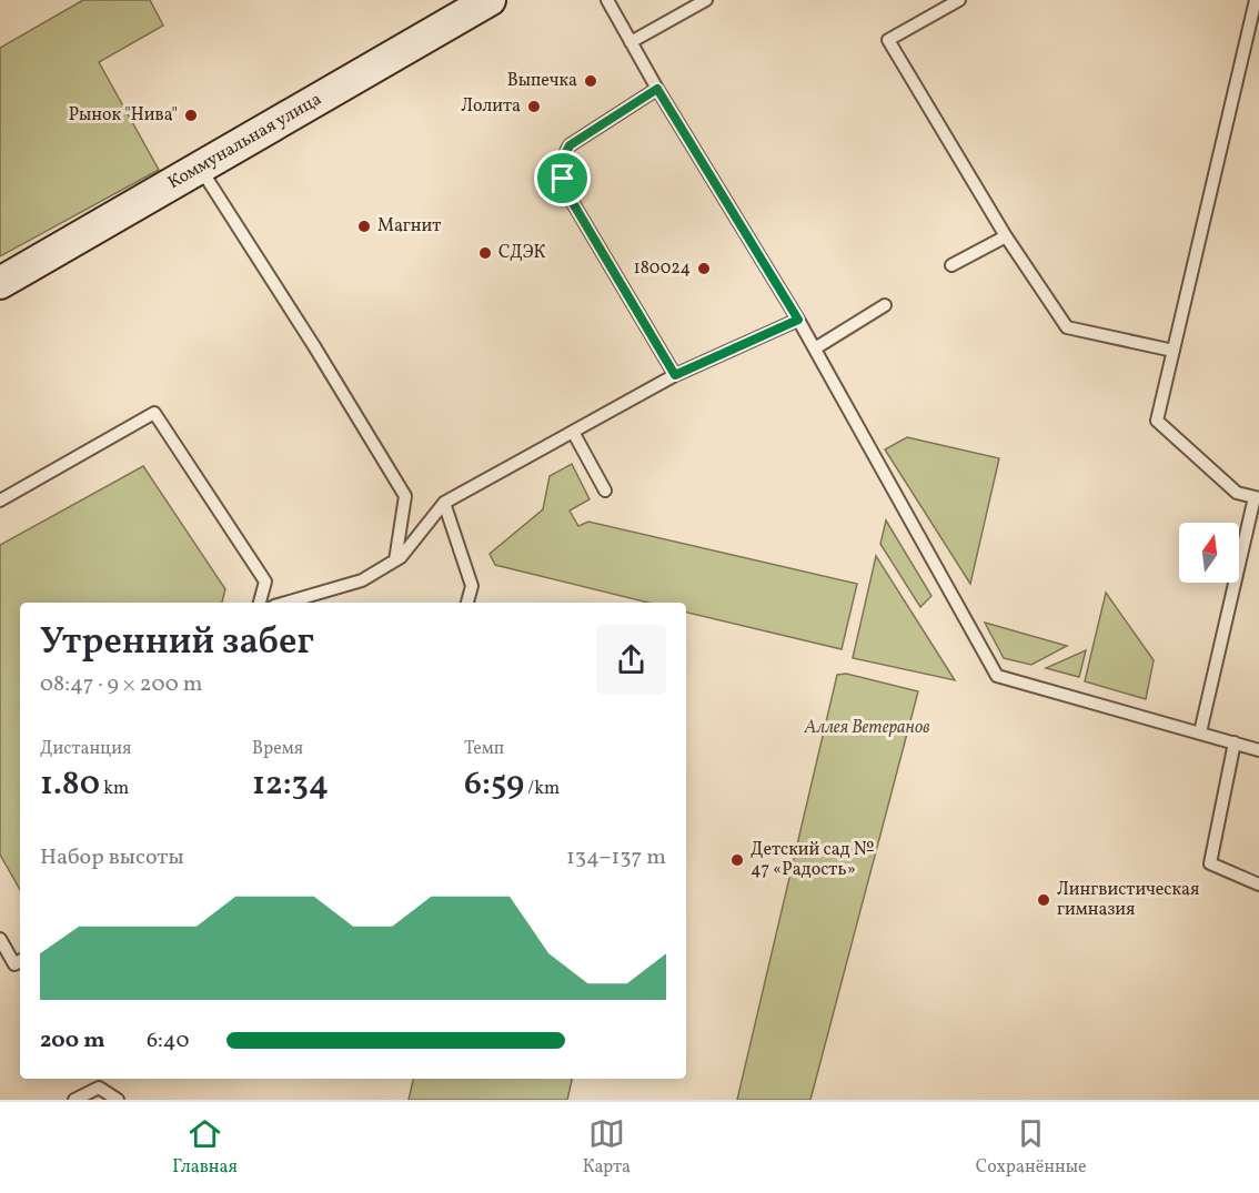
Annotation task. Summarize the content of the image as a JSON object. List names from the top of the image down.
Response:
{
  "streets": {
    "main road": ["Коммунальная улица"]
  },
  "parks": ["Аллея Ветеранов"],
  "places": [
    "Выпечка",
    "Лолита",
    "Рынок \"Нива\"",
    "Магнит",
    "СДЭК",
    "180024",
    "Детский сад № 47 «Радость»",
    "Лингвистическая гимназия"
  ],
  "north": "top",
  "page": {
    "heading": ["Утренний забег", "08:47 · 9 × 200 m"],
    "stats": [
      ["Дистанция", "1.80 km"],
      ["Время", "12:34"],
      ["Темп", "6:59 /km"]
    ],
    "chart": ["Набор высоты", "134–137 m"],
    "list": [
      {
        "name": "200 m",
        "note": "6:40"
      }
    ],
    "tabs": ["Главная", "Карта", "Сохранённые"]
  }
}
